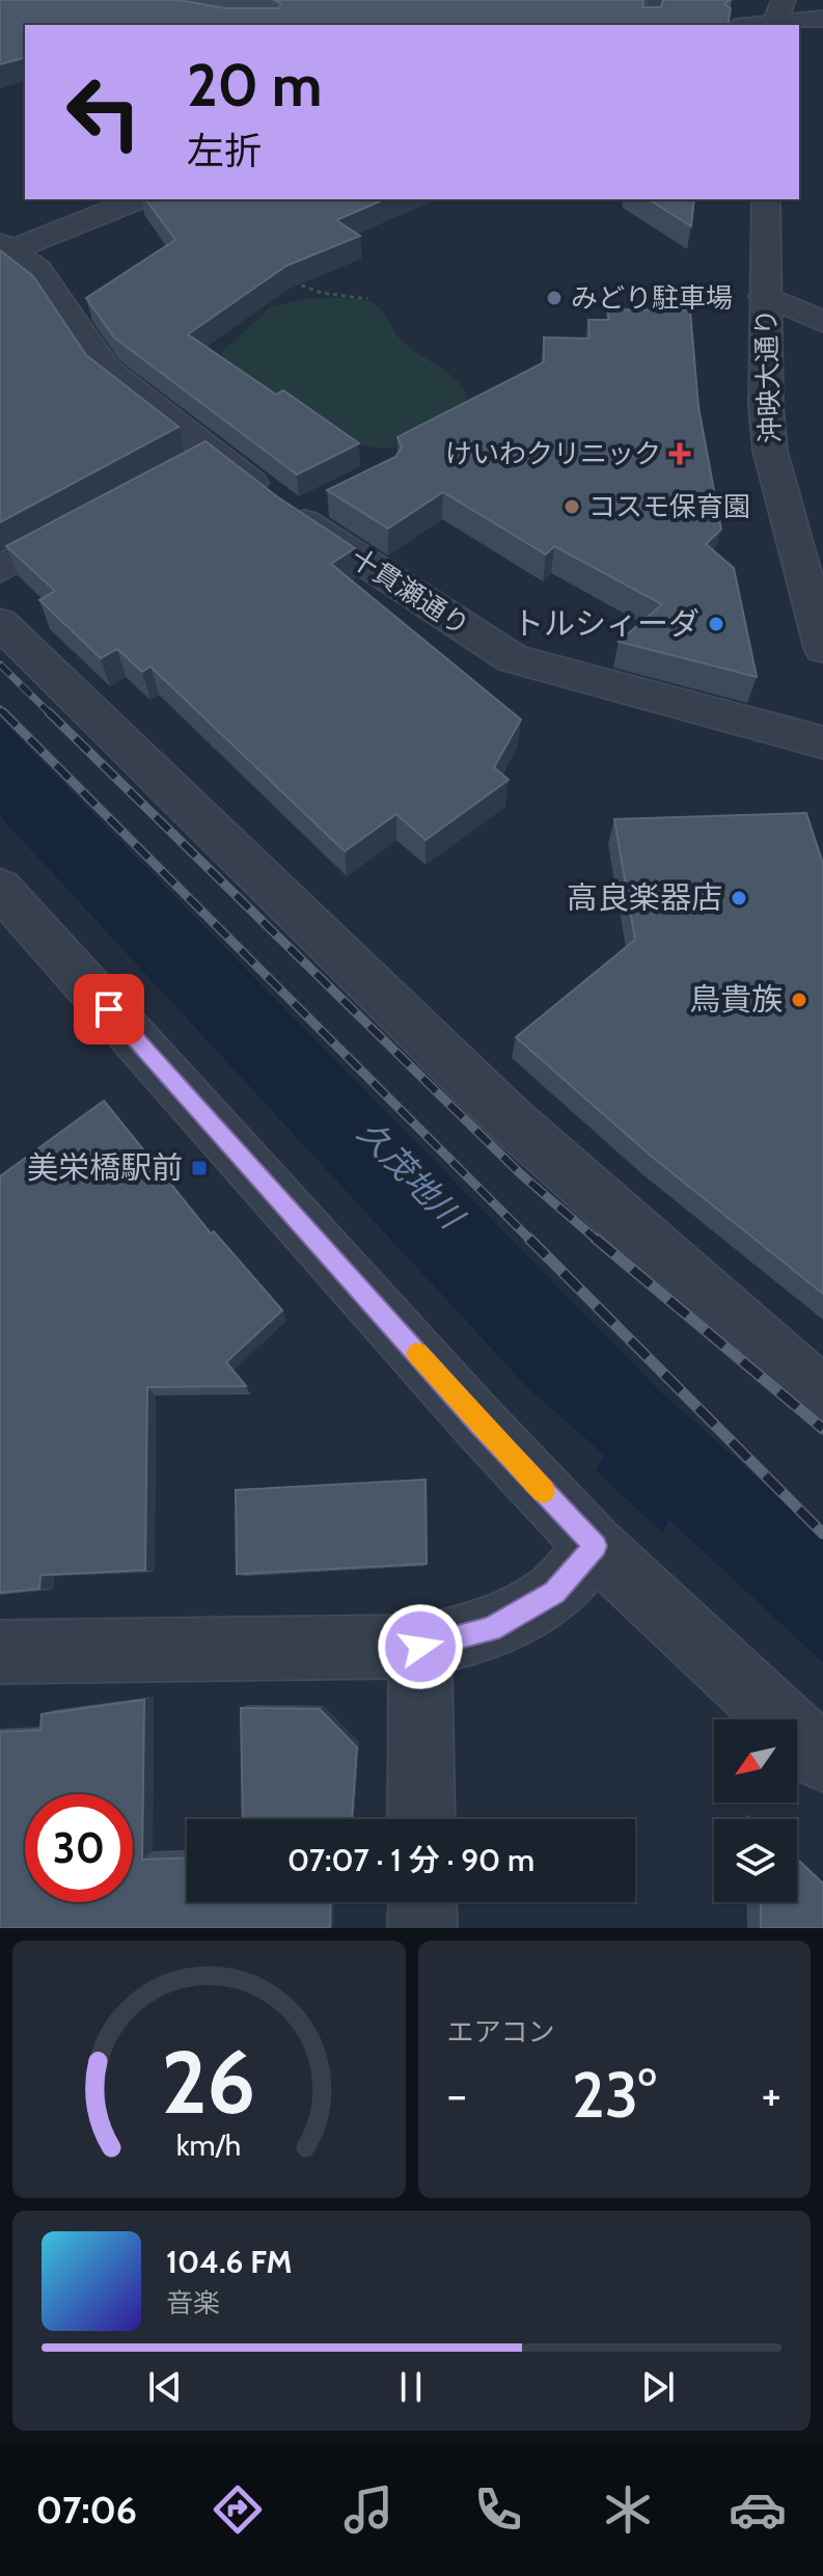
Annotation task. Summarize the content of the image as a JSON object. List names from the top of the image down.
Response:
{
  "streets": {
    "street": ["沖映大通り", "十貫瀬通り"]
  },
  "water": ["久茂地川"],
  "places": {
    "other": [
      "みどり駐車場",
      "コスモ保育園",
      "トルシィーダ",
      "高良楽器店",
      "鳥貴族"
    ],
    "health": ["けいわクリニック"],
    "transit": ["美栄橋駅前"]
  },
  "north": "bottom left",
  "page": {
    "turn": ["20 m", "左折"],
    "limit": "30",
    "trip": "07:07 · 1 分 · 90 m",
    "tile": "エアコン",
    "heat": ["−", "23°", "+"],
    "song": ["104.6 FM", "音楽"],
    "tabs": "07:06",
    "gauge": ["26", "km/h"]
  }
}
